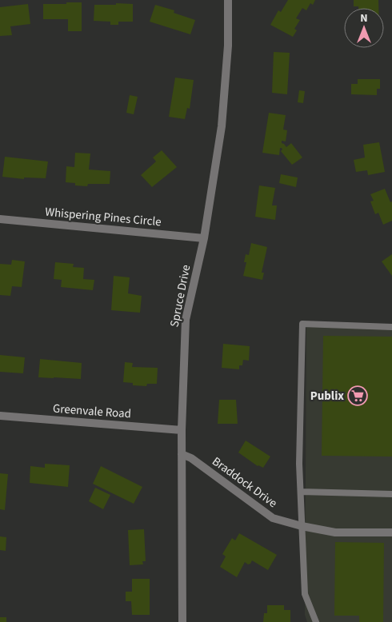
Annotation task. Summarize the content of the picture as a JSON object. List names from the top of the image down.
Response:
{
  "streets": {
    "street": [
      "Whispering Pines Circle",
      "Spruce Drive",
      "Greenvale Road",
      "Braddock Drive"
    ]
  },
  "crossings": [
    ["Whispering Pines Circle", "Spruce Drive"],
    ["Spruce Drive", "Greenvale Road"],
    ["Spruce Drive", "Braddock Drive"]
  ],
  "places": {
    "supermarket": ["Publix"]
  },
  "north": "top"
}
